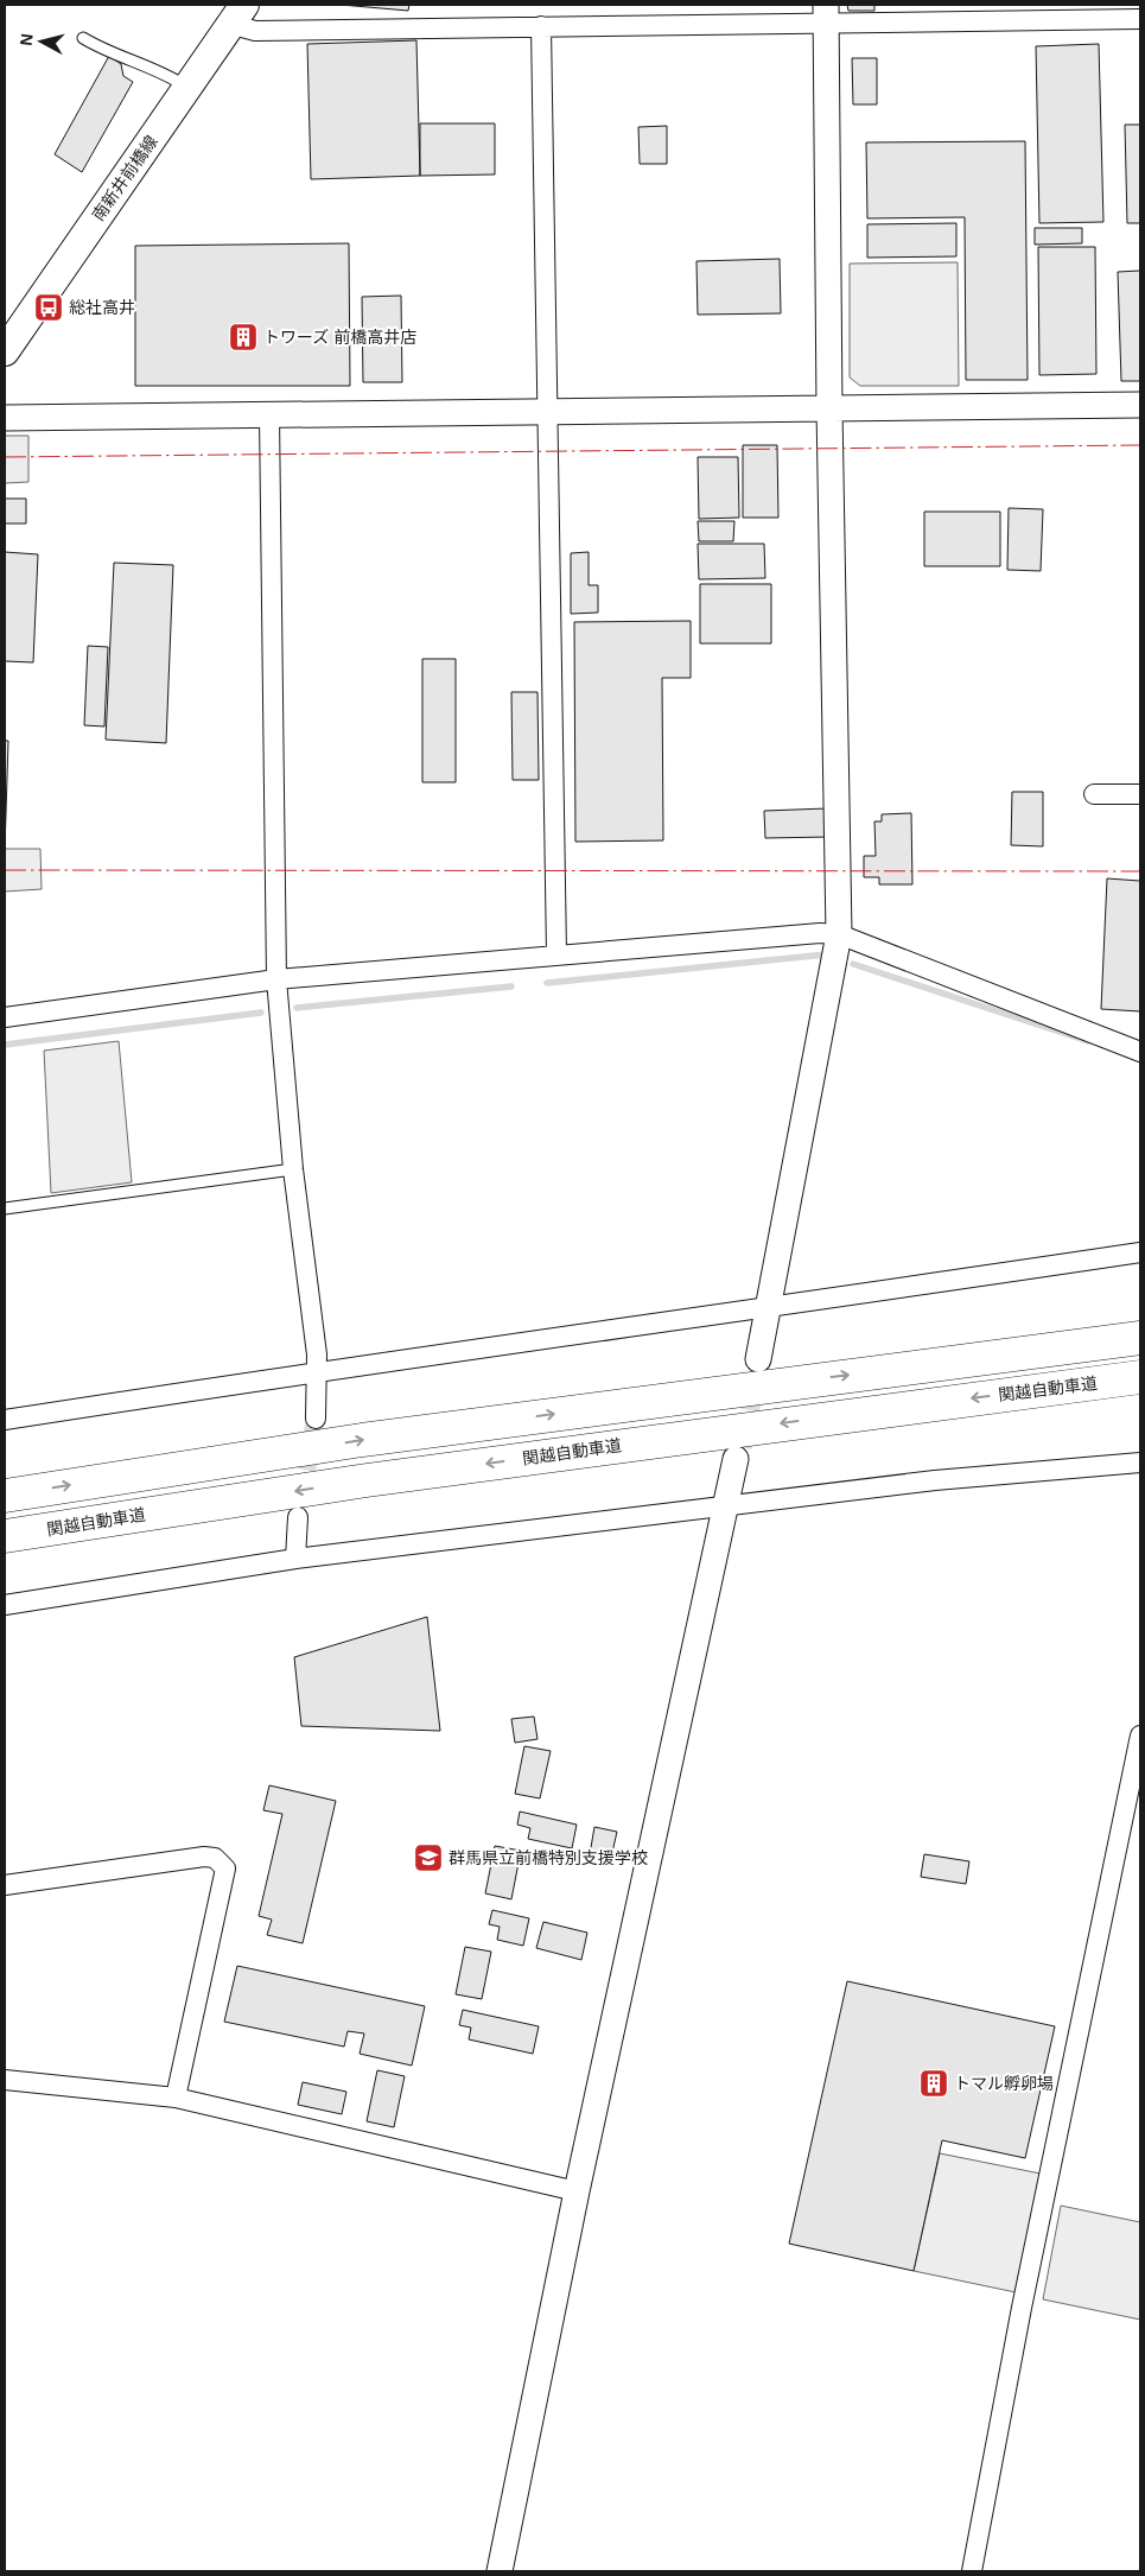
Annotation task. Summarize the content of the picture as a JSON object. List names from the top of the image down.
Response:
{
  "streets": {
    "highway": ["関越自動車道"],
    "main road": ["南新井前橋線"]
  },
  "places": {
    "bus stop": ["総社高井"],
    "building": ["トワーズ 前橋高井店", "トマル孵卵場"],
    "school or university": ["群馬県立前橋特別支援学校"]
  },
  "north": "left"
}
